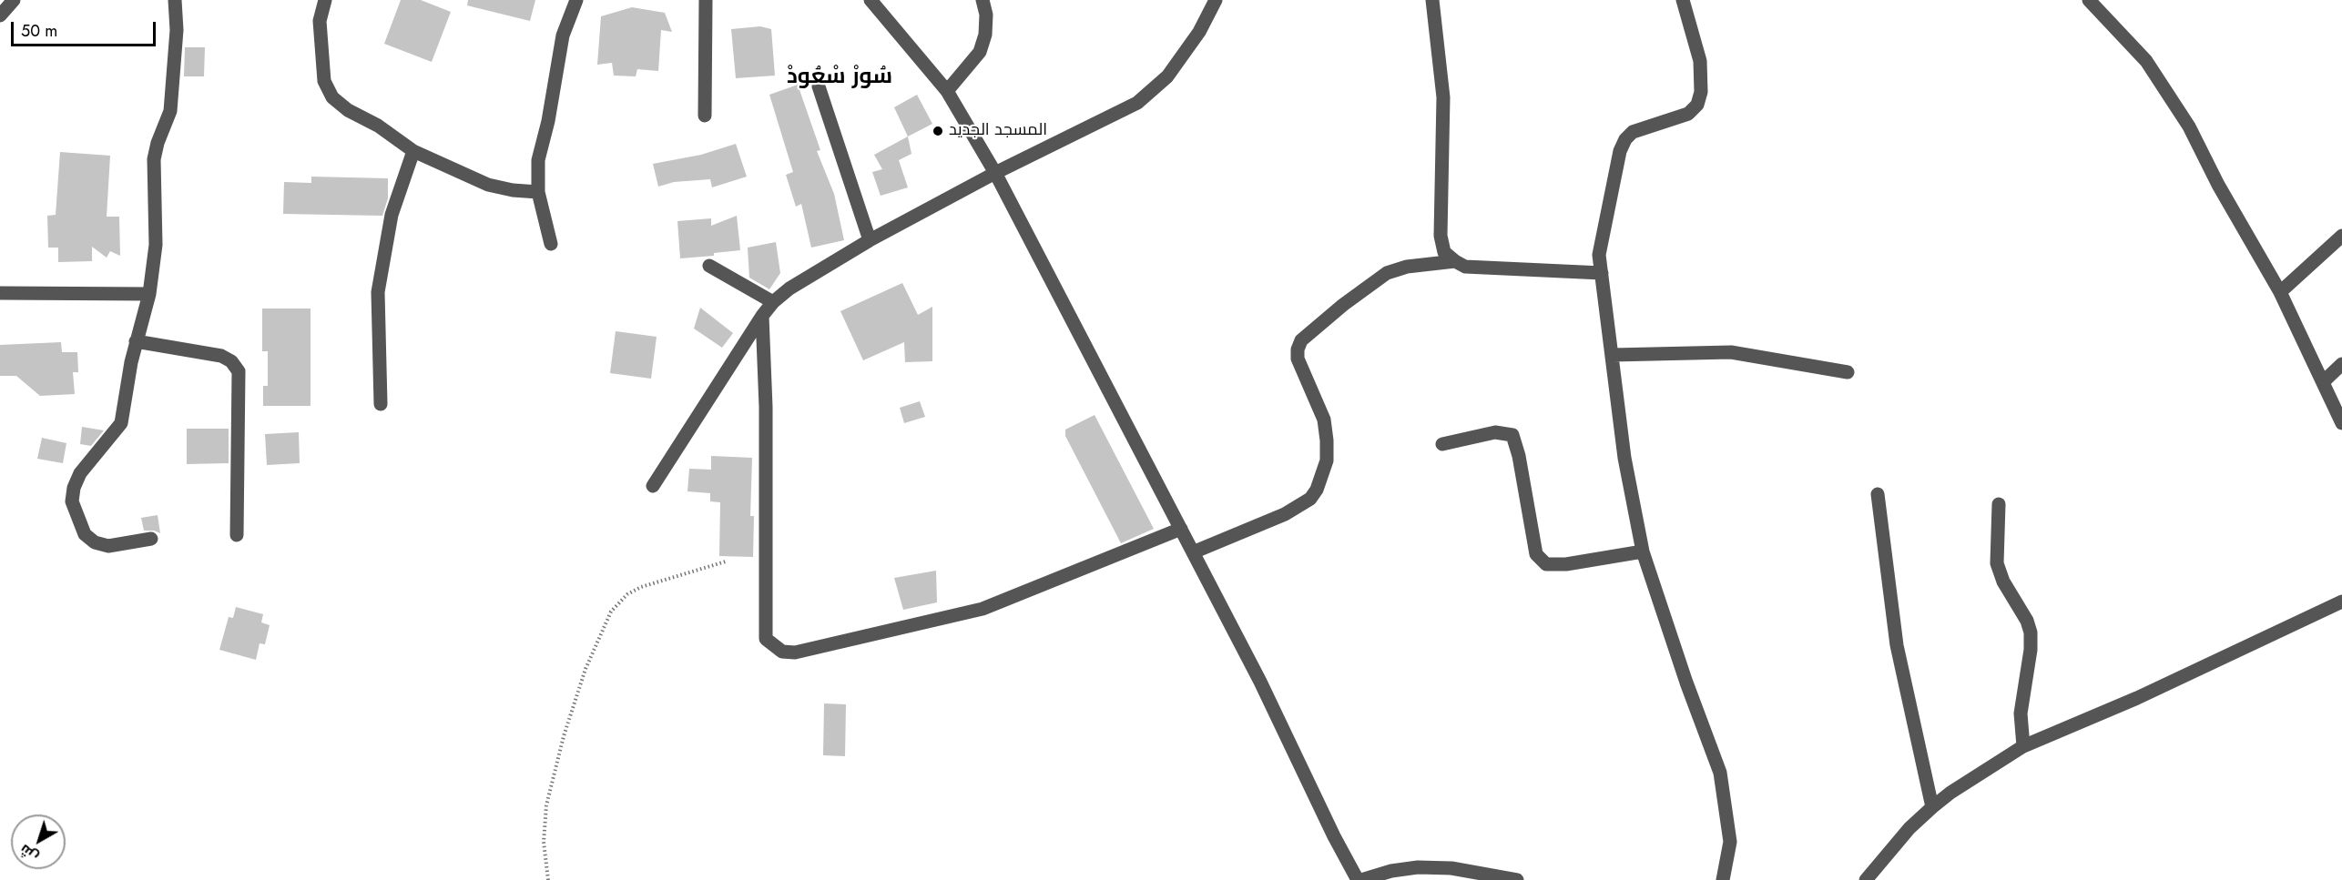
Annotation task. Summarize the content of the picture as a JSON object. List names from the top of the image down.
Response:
{
  "districts": ["سُورْ سْعُودْ"],
  "places": ["المسجد الجديد"],
  "scale_bar": "50 m",
  "north": "bottom left"
}
